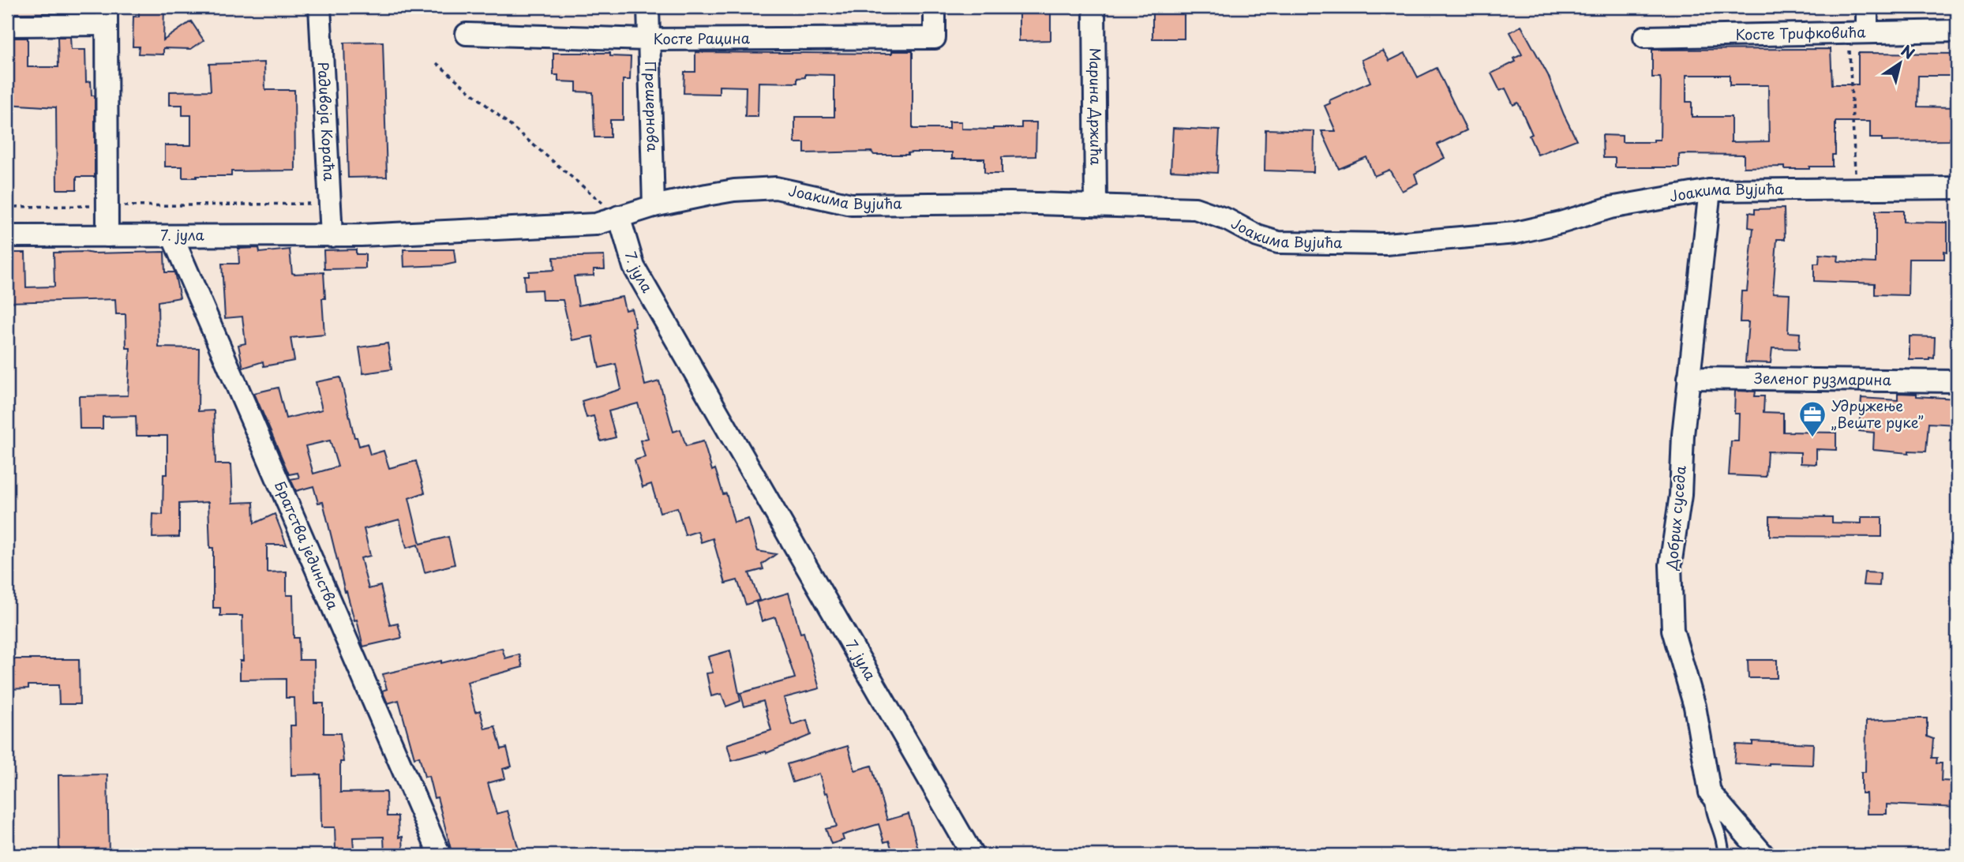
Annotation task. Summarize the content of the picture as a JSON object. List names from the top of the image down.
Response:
{
  "streets": {
    "street": [
      "Косте Трифковића",
      "Косте Рацина",
      "Марина Држића",
      "Прешернова",
      "Радивоја Кораћа",
      "Јоакима Вујића",
      "7. јула",
      "Зеленог рузмарина",
      "Добрих суседа",
      "Братства јединства"
    ]
  },
  "crossings": [
    ["Косте Рацина", "Прешернова"],
    ["Марина Држића", "Јоакима Вујића"],
    ["Прешернова", "Јоакима Вујића"],
    ["Радивоја Кораћа", "7. јула"],
    ["Јоакима Вујића", "7. јула"],
    ["Јоакима Вујића", "Добрих суседа"],
    ["7. јула", "Братства јединства"],
    ["Зеленог рузмарина", "Добрих суседа"]
  ],
  "places": {
    "office": ["Удружење „Веште руке”"]
  },
  "north": "top right"
}
